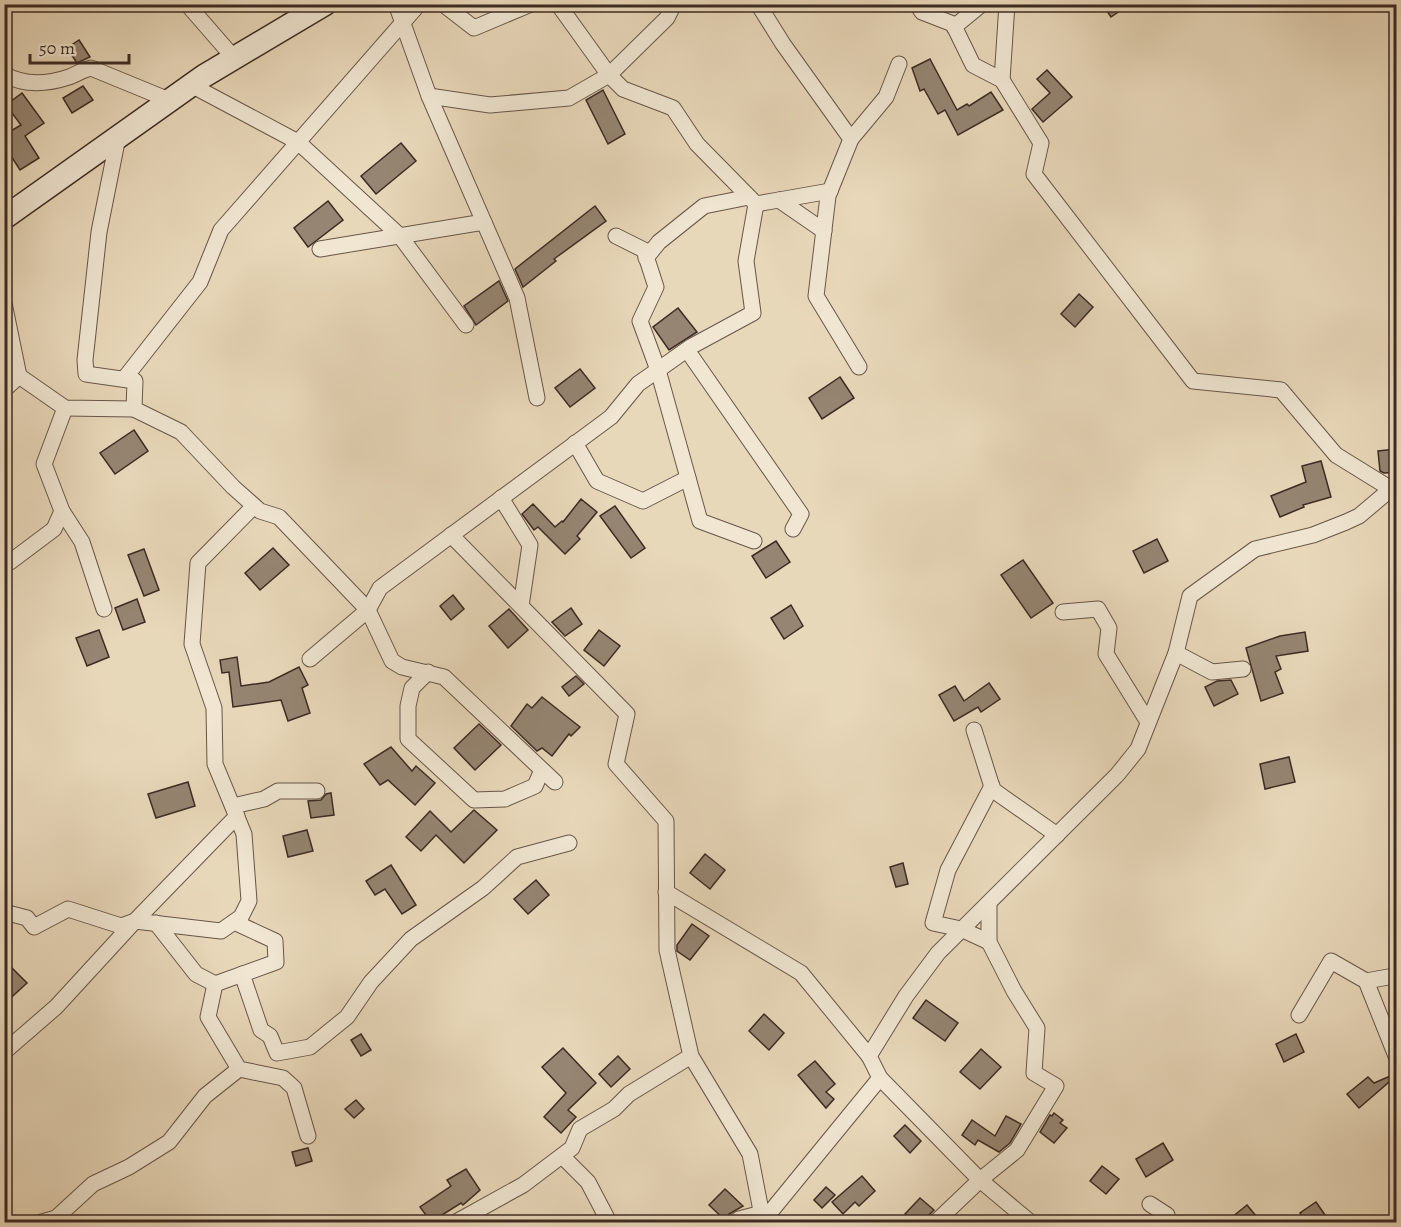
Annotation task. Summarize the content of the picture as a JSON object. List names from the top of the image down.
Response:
{
  "scale_bar": "50 m"
}
